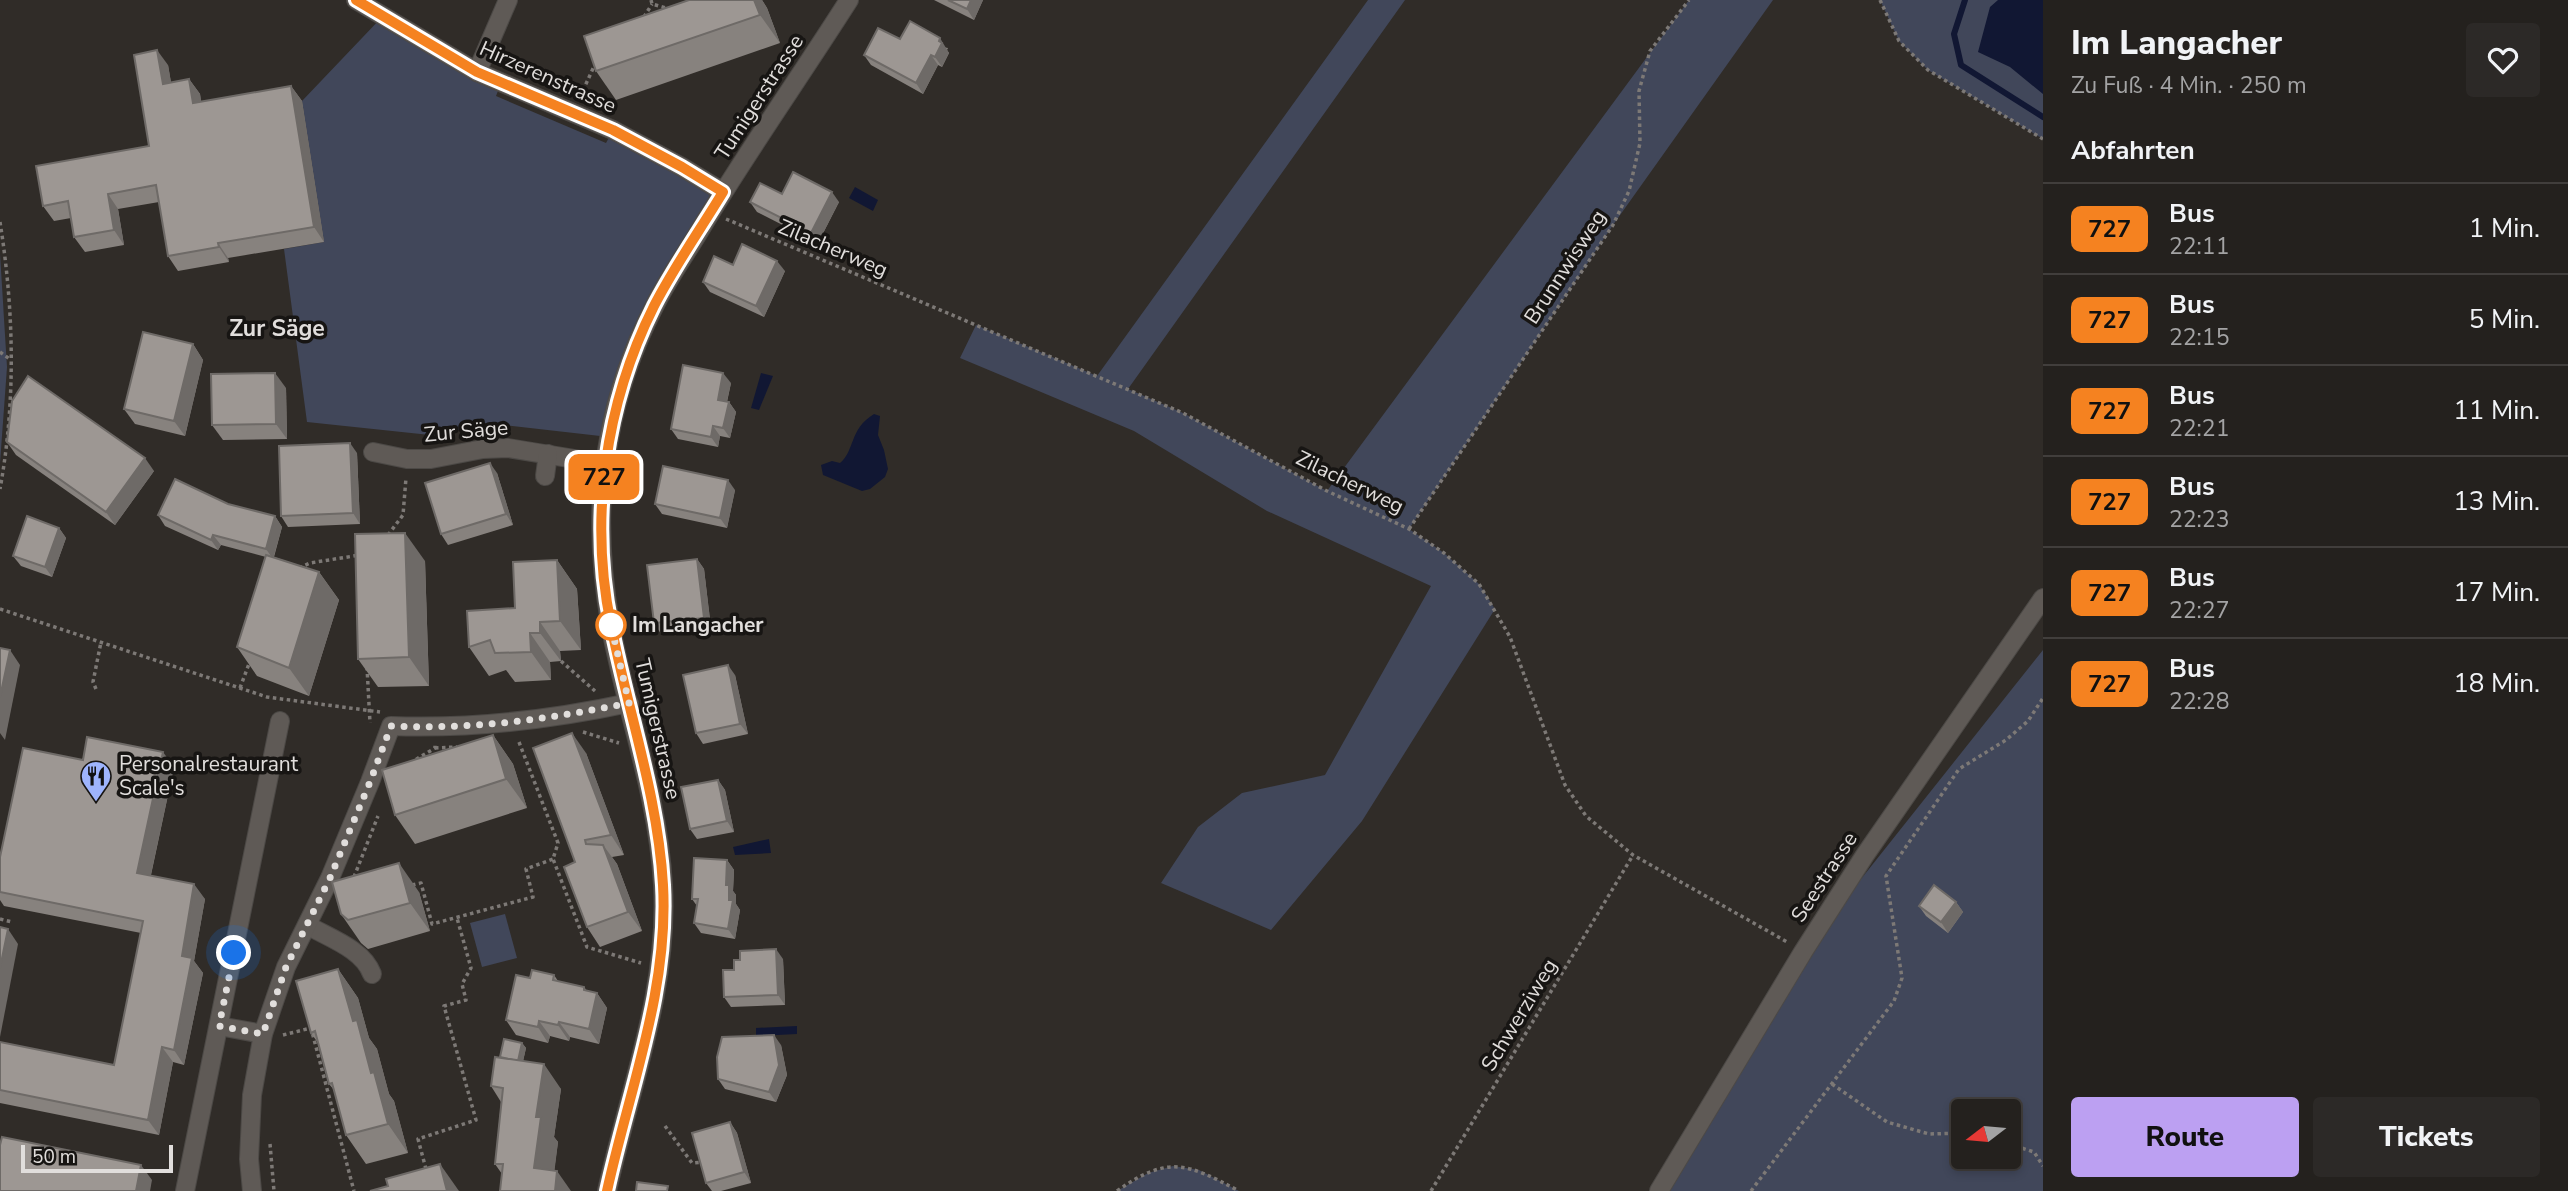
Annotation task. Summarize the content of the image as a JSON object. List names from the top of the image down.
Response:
{
  "streets": {
    "street": [
      "Hirzerenstrasse",
      "Tumigerstrasse",
      "Zur Säge",
      "Seestrasse"
    ],
    "path": ["Zilacherweg", "Brunnwisweg", "Schwerziweg"]
  },
  "crossings": [
    ["Hirzerenstrasse", "Tumigerstrasse"],
    ["Tumigerstrasse", "Zilacherweg"],
    ["Tumigerstrasse", "Zur Säge"],
    ["Zilacherweg", "Brunnwisweg"],
    ["Zilacherweg", "Seestrasse"],
    ["Zilacherweg", "Schwerziweg"]
  ],
  "districts": ["Zur Säge"],
  "places": {
    "other": ["Im Langacher"],
    "restaurant": ["Personalrestaurant Scale's"]
  },
  "lines": ["bus line 727"],
  "scale_bar": "50 m",
  "north": "left",
  "page": {
    "on_map": "727",
    "heading": [
      ["Im Langacher", "Zu Fuß · 4 Min. · 250 m"],
      "Abfahrten"
    ],
    "list": [
      {
        "mark": "727",
        "name": "Bus",
        "note": "22:11",
        "value": "1 Min."
      },
      {
        "mark": "727",
        "name": "Bus",
        "note": "22:15",
        "value": "5 Min."
      },
      {
        "mark": "727",
        "name": "Bus",
        "note": "22:21",
        "value": "11 Min."
      },
      {
        "mark": "727",
        "name": "Bus",
        "note": "22:23",
        "value": "13 Min."
      },
      {
        "mark": "727",
        "name": "Bus",
        "note": "22:27",
        "value": "17 Min."
      },
      {
        "mark": "727",
        "name": "Bus",
        "note": "22:28",
        "value": "18 Min."
      }
    ],
    "buttons": ["Route", "Tickets"],
    "scale": "50 m"
  }
}
